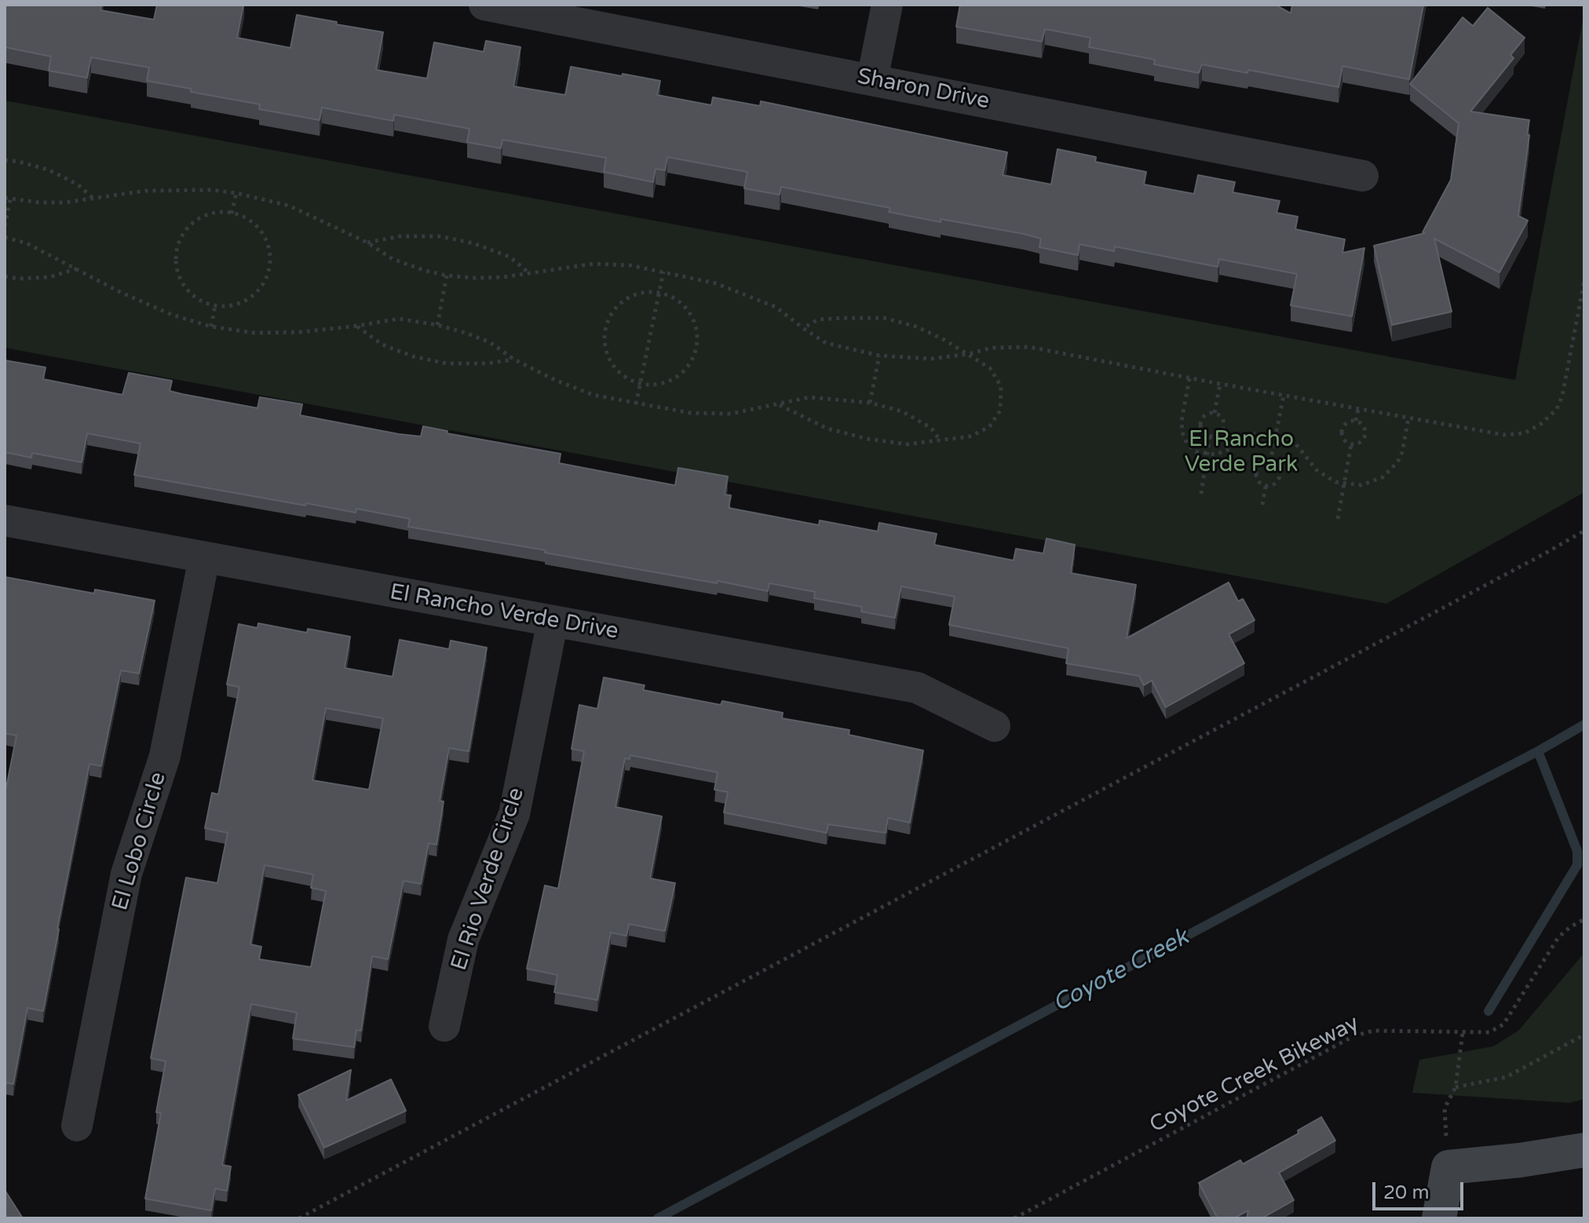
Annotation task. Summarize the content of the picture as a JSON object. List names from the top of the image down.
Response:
{
  "streets": {
    "street": [
      "Sharon Drive",
      "El Rancho Verde Drive",
      "El Lobo Circle",
      "El Rio Verde Circle"
    ],
    "path": ["Coyote Creek Bikeway"]
  },
  "crossings": [
    ["El Rancho Verde Drive", "El Lobo Circle"],
    ["El Rancho Verde Drive", "El Rio Verde Circle"]
  ],
  "water": ["Coyote Creek"],
  "parks": ["El Rancho Verde Park"],
  "scale_bar": "20 m"
}
